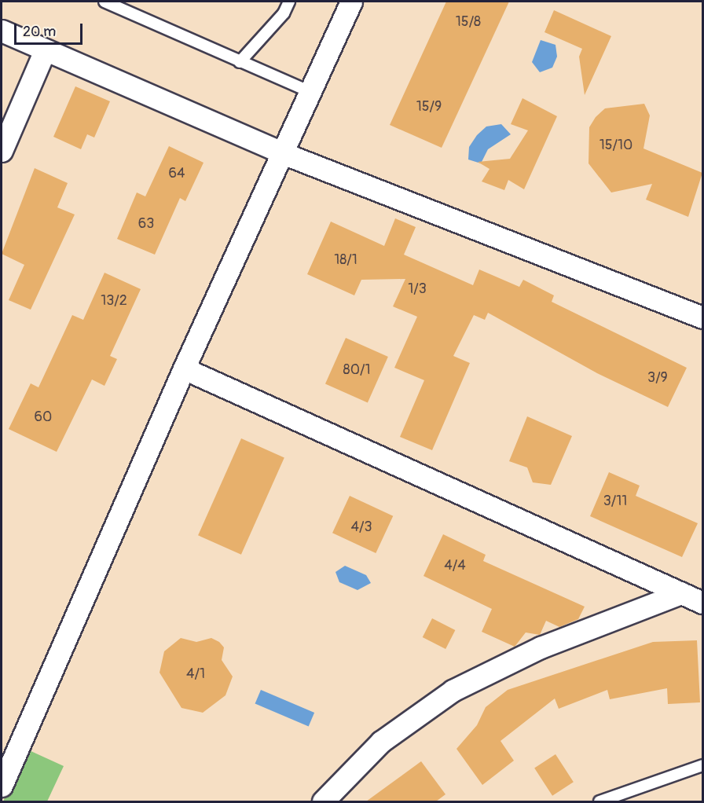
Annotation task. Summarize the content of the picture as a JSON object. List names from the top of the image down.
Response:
{
  "house_numbers": [
    "15/8",
    "15/9",
    "15/10",
    "64",
    "63",
    "18/1",
    "1/3",
    "13/2",
    "80/1",
    "3/9",
    "60",
    "3/11",
    "4/3",
    "4/4",
    "4/1"
  ],
  "scale_bar": "20 m"
}
